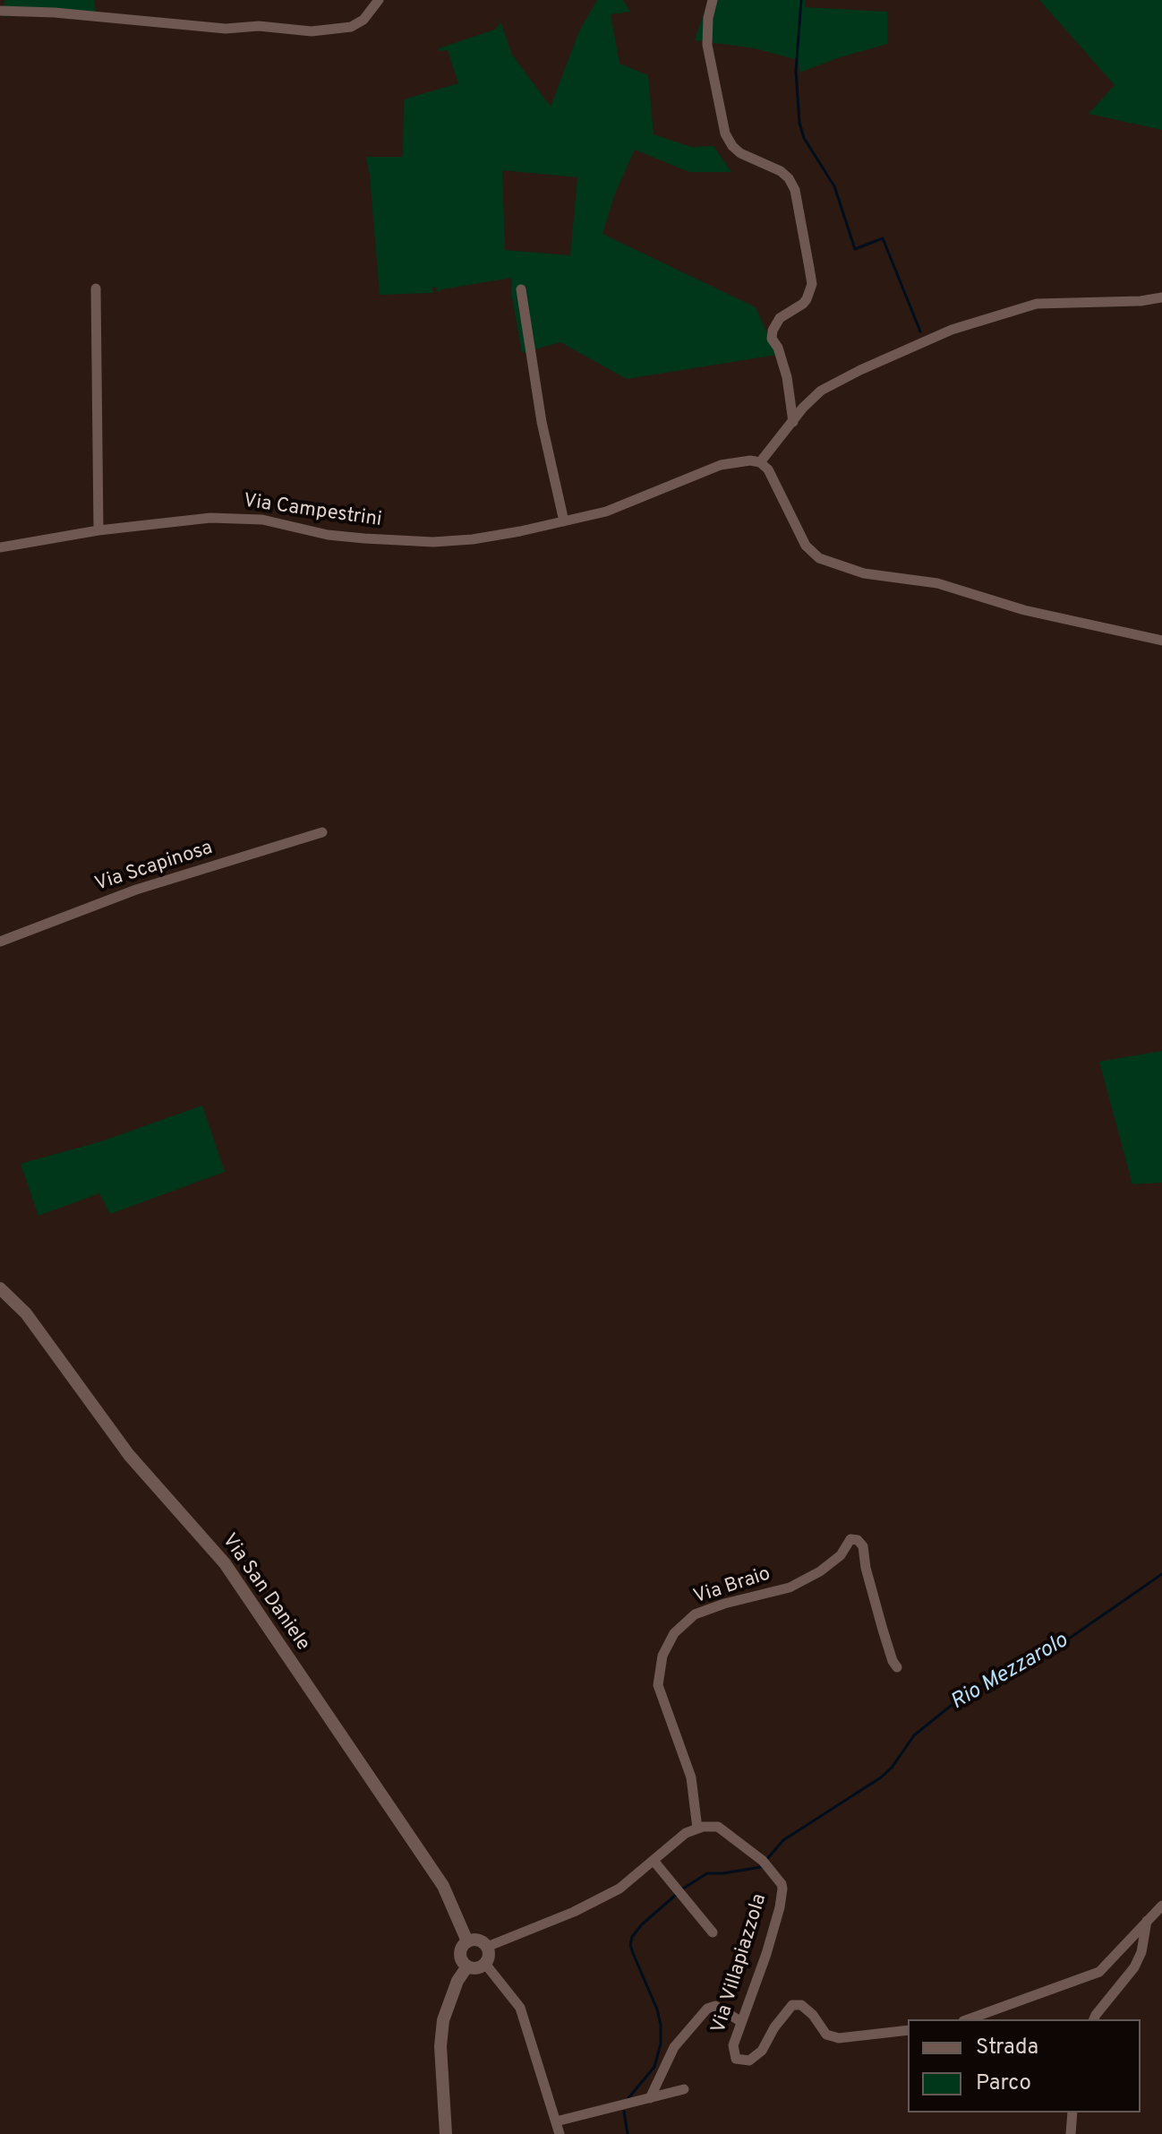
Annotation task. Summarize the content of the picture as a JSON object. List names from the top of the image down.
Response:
{
  "streets": {
    "street": [
      "Via Campestrini",
      "Via Scapinosa",
      "Via Braio",
      "Via San Daniele",
      "Via Villapiazzola"
    ]
  },
  "crossings": [
    ["Via Braio", "Via Villapiazzola"]
  ],
  "water": ["Rio Mezzarolo"],
  "legend": ["Strada", "Parco"]
}
